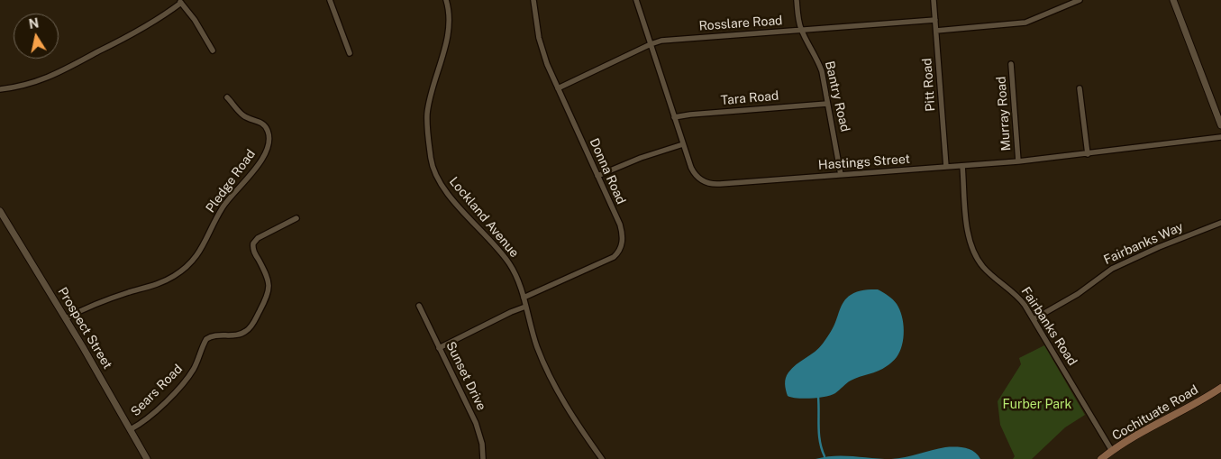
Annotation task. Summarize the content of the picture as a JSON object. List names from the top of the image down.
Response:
{
  "streets": {
    "main road": ["Cochituate Road"],
    "street": [
      "Rosslare Road",
      "Pitt Road",
      "Bantry Road",
      "Tara Road",
      "Murray Road",
      "Hastings Street",
      "Donna Road",
      "Pledge Road",
      "Lockland Avenue",
      "Fairbanks Way",
      "Fairbanks Road",
      "Prospect Street",
      "Sunset Drive",
      "Sears Road"
    ]
  },
  "crossings": [
    ["Rosslare Road", "Pitt Road"],
    ["Rosslare Road", "Bantry Road"],
    ["Rosslare Road", "Hastings Street"],
    ["Rosslare Road", "Donna Road"],
    ["Pitt Road", "Hastings Street"],
    ["Bantry Road", "Tara Road"],
    ["Bantry Road", "Hastings Street"],
    ["Tara Road", "Hastings Street"],
    ["Murray Road", "Hastings Street"],
    ["Hastings Street", "Fairbanks Road"],
    ["Donna Road", "Lockland Avenue"],
    ["Pledge Road", "Prospect Street"],
    ["Fairbanks Way", "Fairbanks Road"],
    ["Fairbanks Road", "Cochituate Road"],
    ["Prospect Street", "Sears Road"]
  ],
  "parks": ["Furber Park"],
  "north": "top"
}
